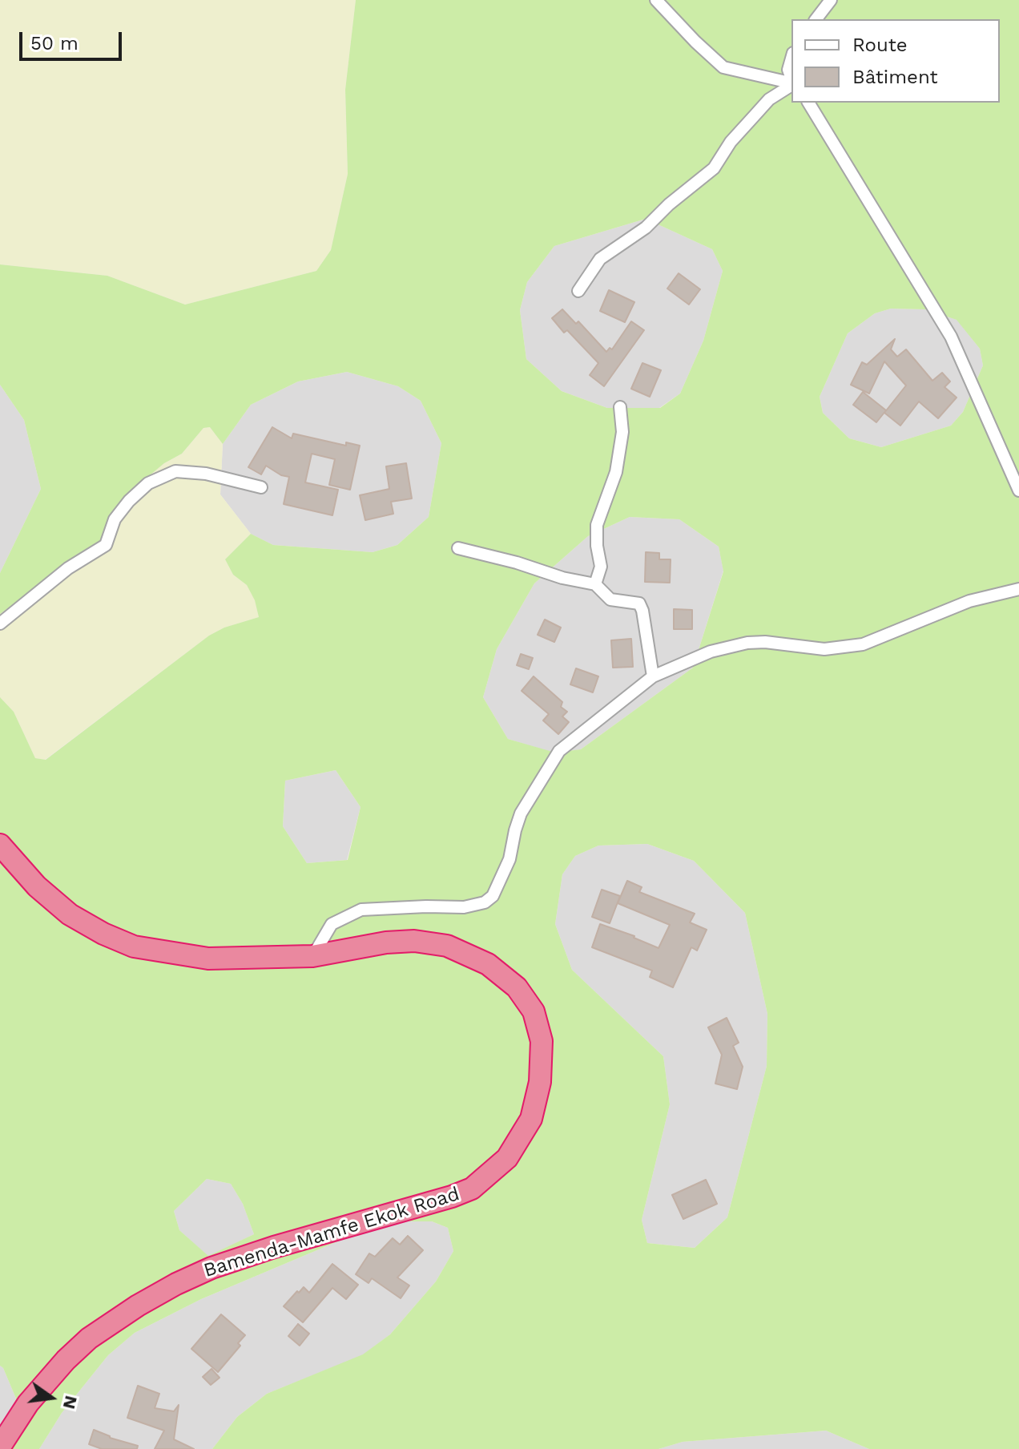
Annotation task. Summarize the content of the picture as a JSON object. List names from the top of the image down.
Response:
{
  "streets": {
    "highway": ["Bamenda-Mamfe Ekok Road"]
  },
  "legend": ["Route", "Bâtiment"],
  "scale_bar": "50 m",
  "north": "right"
}
